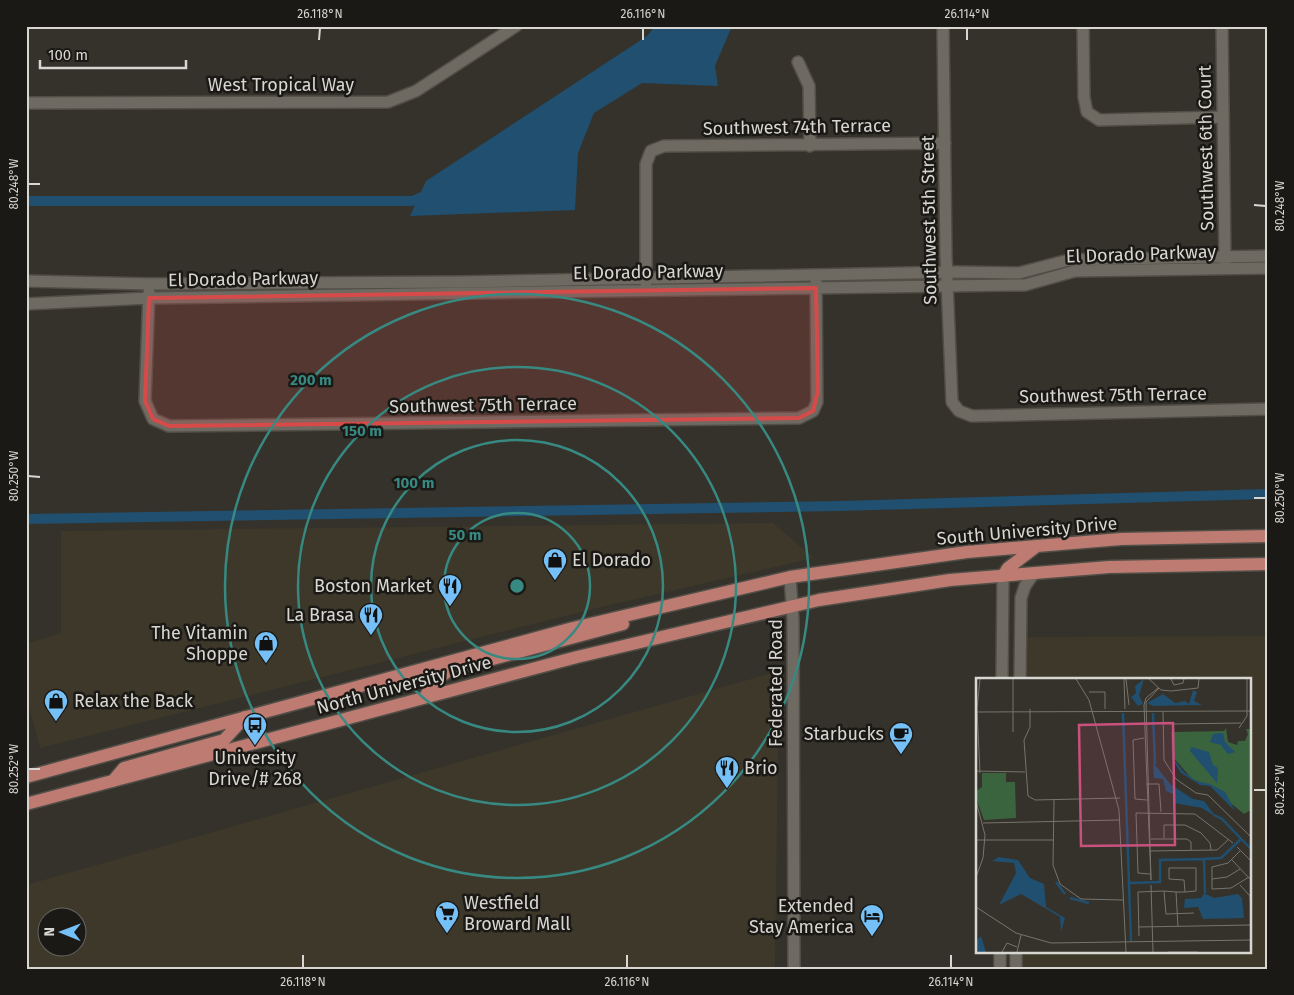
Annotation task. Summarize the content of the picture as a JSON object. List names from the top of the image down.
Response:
{
  "streets": {
    "main road": ["South University Drive", "North University Drive"],
    "street": [
      "West Tropical Way",
      "Southwest 74th Terrace",
      "Southwest 6th Court",
      "Southwest 5th Street",
      "El Dorado Parkway",
      "Southwest 75th Terrace",
      "Federated Road"
    ]
  },
  "crossings": [
    ["Southwest 74th Terrace", "Southwest 5th Street"],
    ["Southwest 74th Terrace", "El Dorado Parkway"],
    ["Southwest 6th Court", "El Dorado Parkway"],
    ["Southwest 5th Street", "El Dorado Parkway"],
    ["Southwest 5th Street", "Southwest 75th Terrace"],
    ["El Dorado Parkway", "Southwest 75th Terrace"],
    ["South University Drive", "Federated Road"],
    ["South University Drive", "North University Drive"],
    ["Federated Road", "North University Drive"]
  ],
  "places": {
    "shop": ["El Dorado", "The Vitamin Shoppe", "Relax the Back"],
    "restaurant": ["Boston Market", "La Brasa", "Brio"],
    "bus stop": ["University Drive/# 268"],
    "cafe": ["Starbucks"],
    "supermarket": ["Westfield Broward Mall"],
    "hotel": ["Extended Stay America"]
  },
  "scale_bar": "100 m",
  "north": "left",
  "coordinates": [
    "26.118°N",
    "26.116°N",
    "26.114°N",
    "80.248°W",
    "80.250°W",
    "80.252°W"
  ],
  "rings": [
    "200 m",
    "150 m",
    "100 m",
    "50 m"
  ]
}
